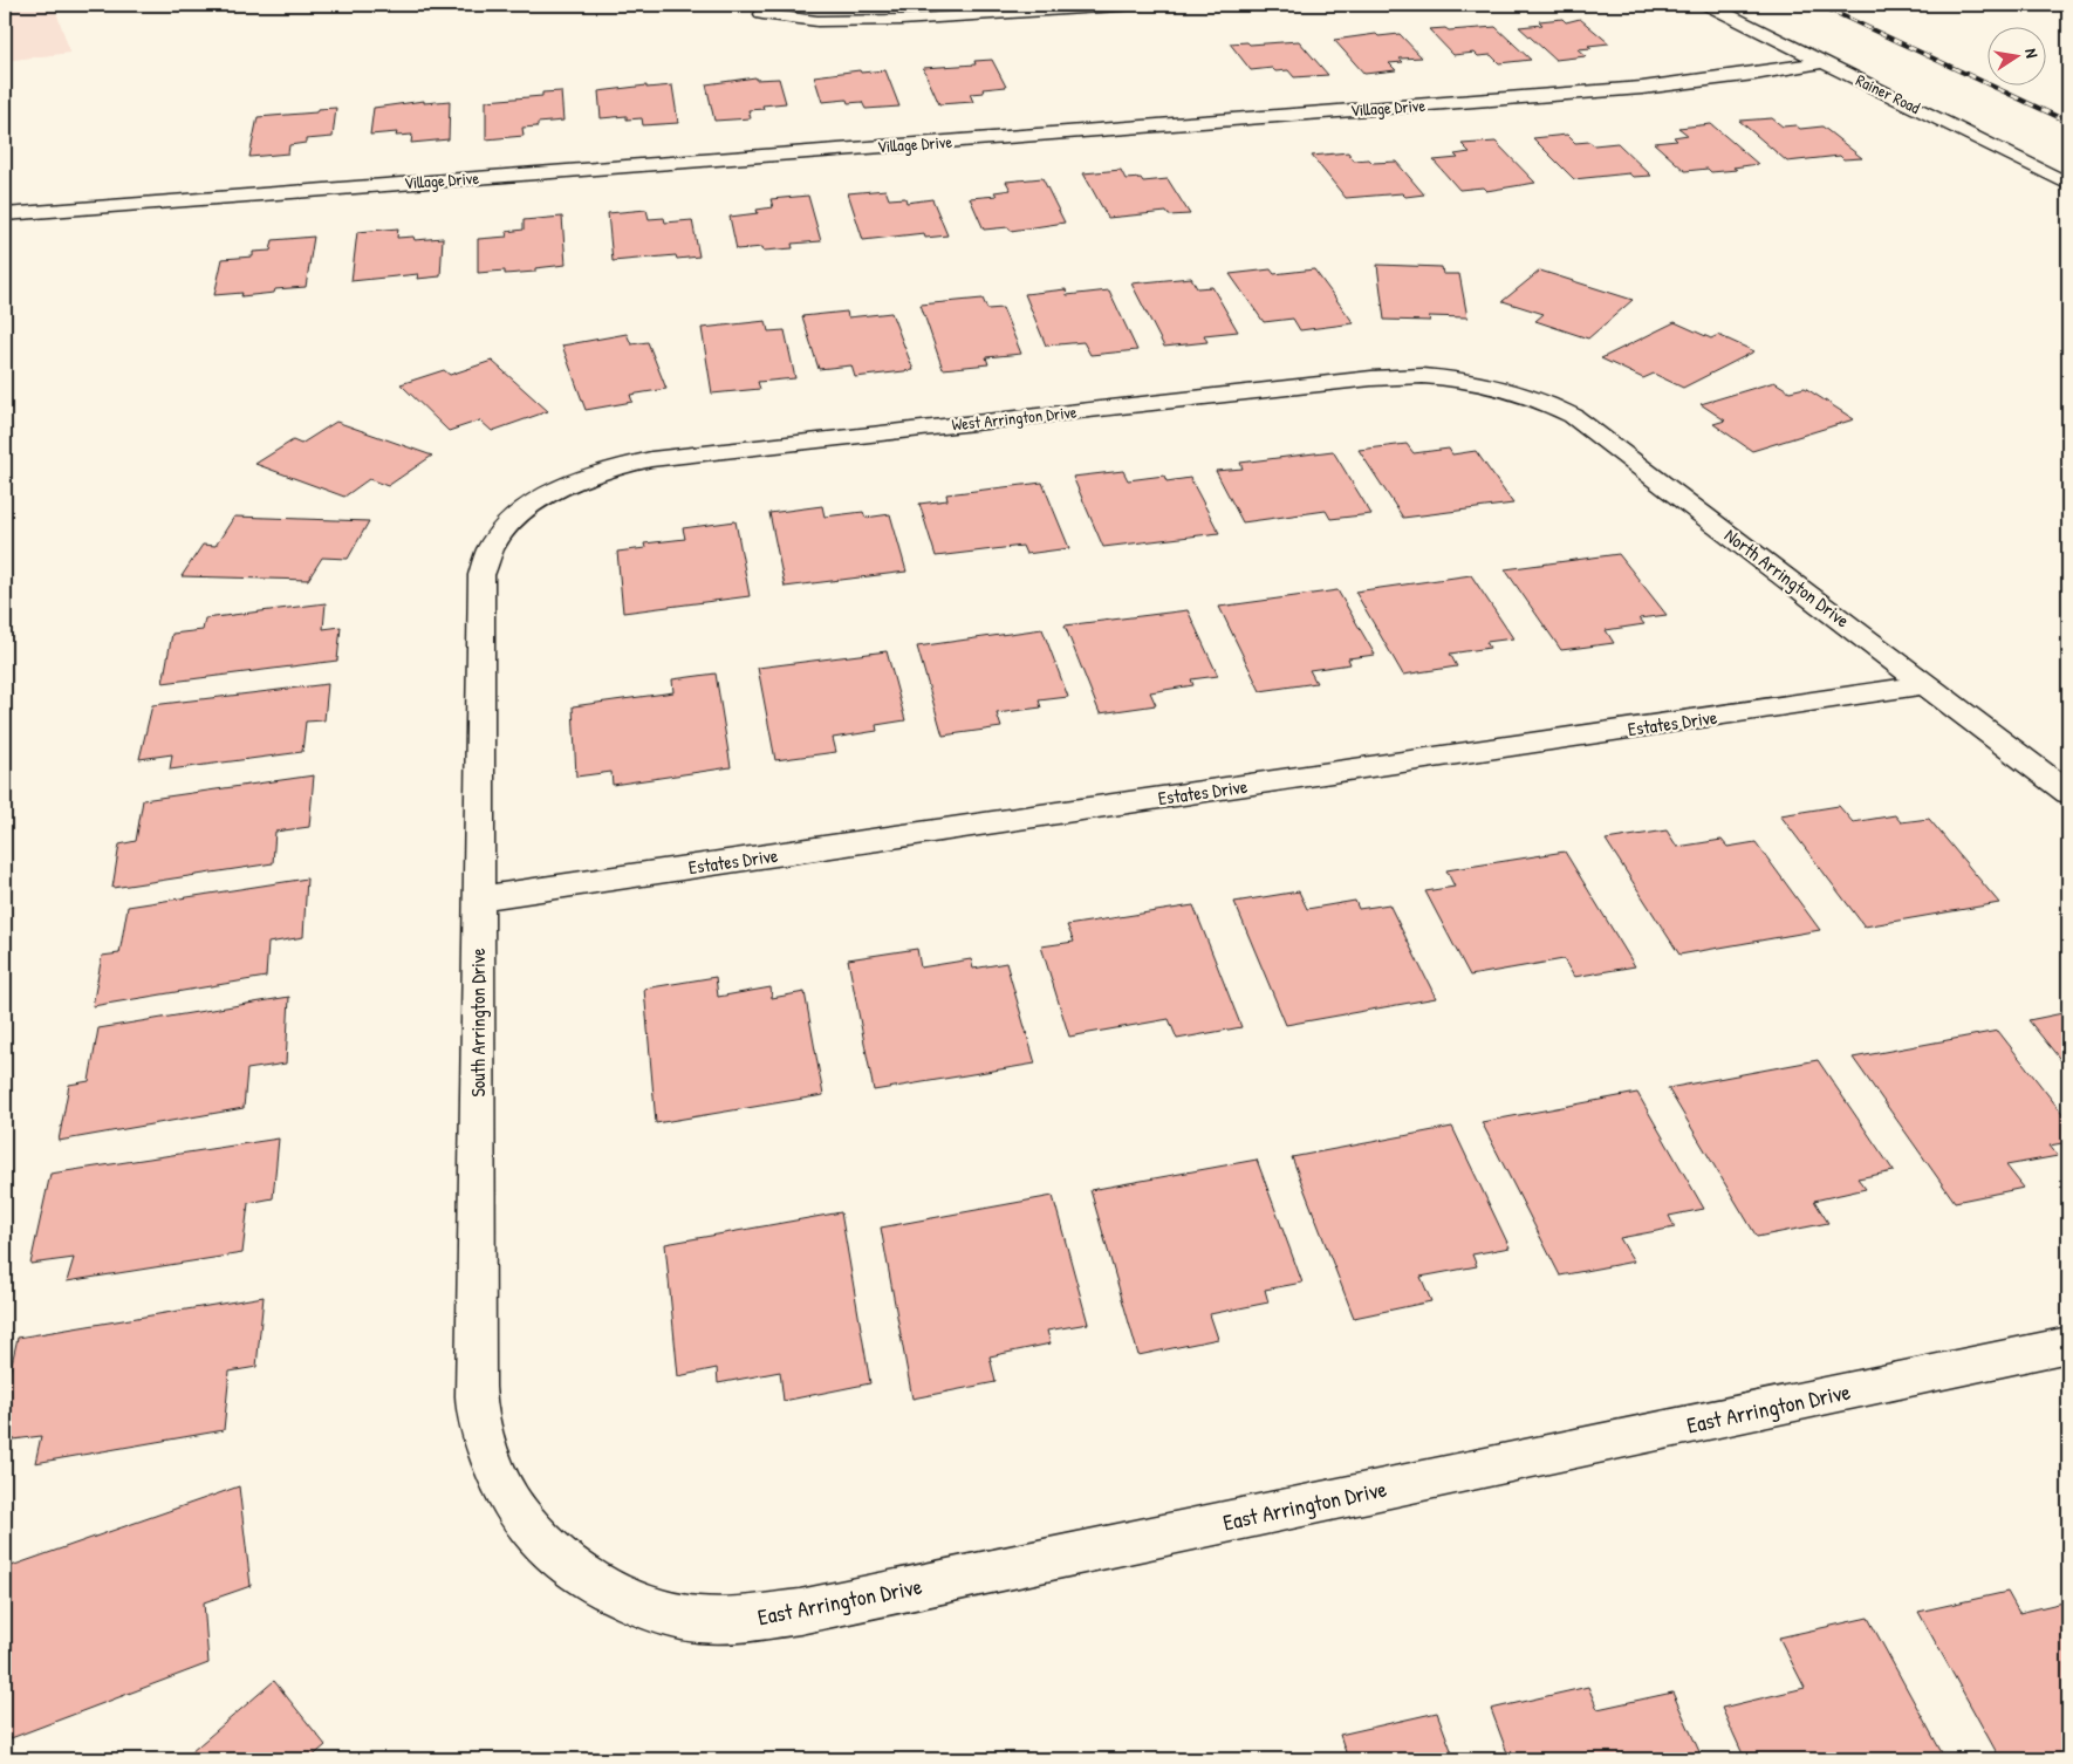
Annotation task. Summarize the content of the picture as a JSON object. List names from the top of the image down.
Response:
{
  "streets": {
    "street": [
      "Rainer Road",
      "Village Drive",
      "West Arrington Drive",
      "North Arrington Drive",
      "Estates Drive",
      "South Arrington Drive",
      "East Arrington Drive"
    ]
  },
  "crossings": [
    ["Rainer Road", "Village Drive"],
    ["West Arrington Drive", "North Arrington Drive"],
    ["West Arrington Drive", "South Arrington Drive"],
    ["North Arrington Drive", "Estates Drive"],
    ["Estates Drive", "South Arrington Drive"],
    ["South Arrington Drive", "East Arrington Drive"]
  ],
  "north": "right"
}
